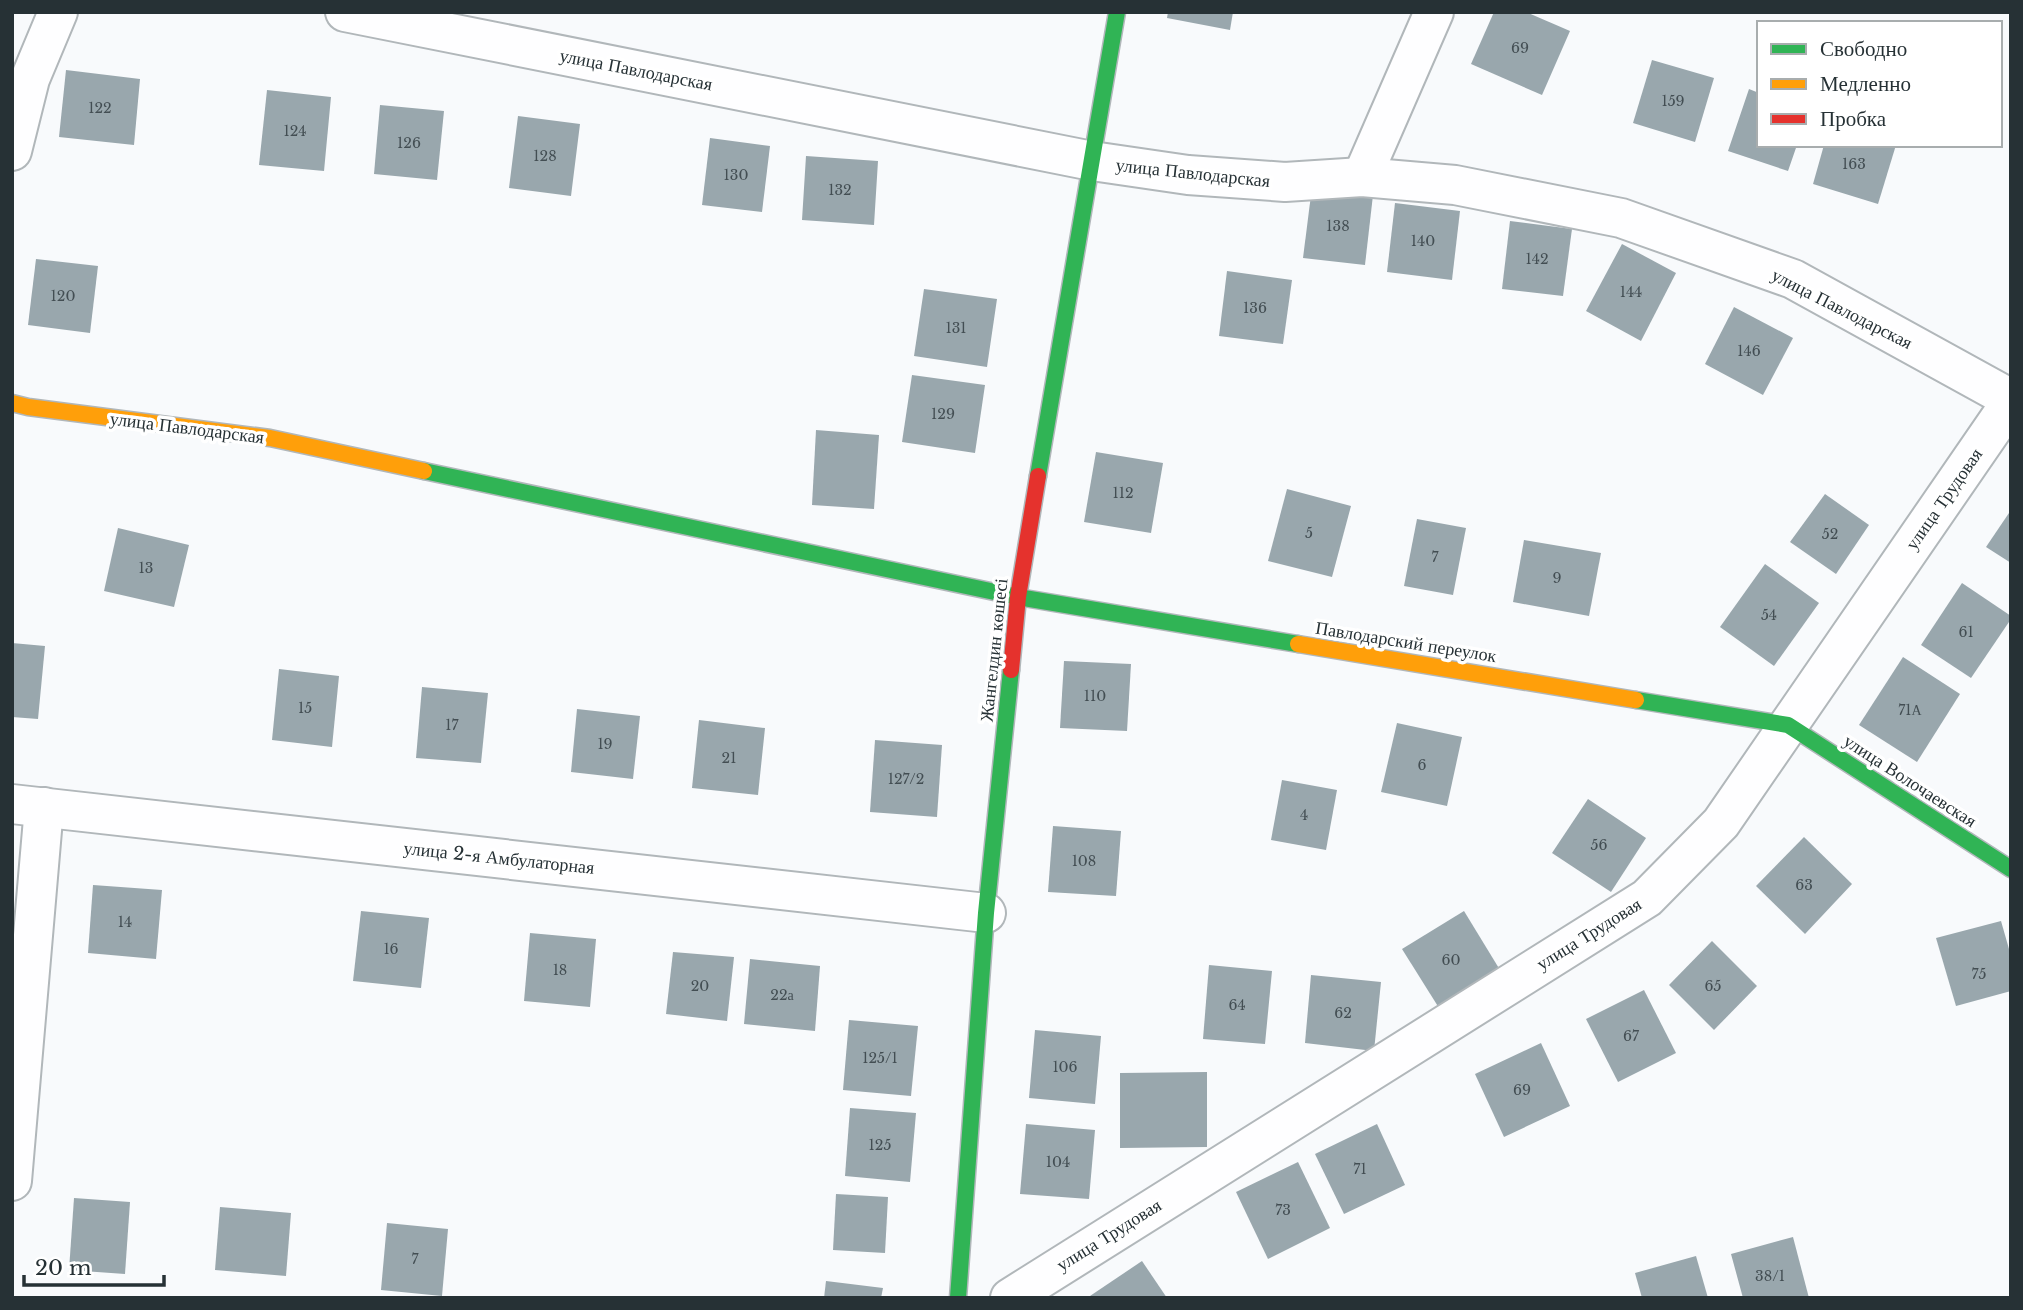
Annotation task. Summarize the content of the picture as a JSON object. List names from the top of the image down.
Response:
{
  "streets": {
    "street": [
      "улица Павлодарская",
      "улица Трудовая",
      "Павлодарский переулок",
      "Жангелдин көшесі",
      "улица Волочаевская",
      "улица 2-я Амбулаторная"
    ]
  },
  "crossings": [
    ["улица Павлодарская", "улица Трудовая"],
    ["улица Павлодарская", "Павлодарский переулок"],
    ["улица Павлодарская", "Жангелдин көшесі"],
    ["улица Трудовая", "Павлодарский переулок"],
    ["улица Трудовая", "улица Волочаевская"],
    ["Павлодарский переулок", "Жангелдин көшесі"],
    ["Павлодарский переулок", "улица Волочаевская"],
    ["Жангелдин көшесі", "улица 2-я Амбулаторная"]
  ],
  "house_numbers": [
    "69",
    "159",
    "122",
    "124",
    "126",
    "128",
    "163",
    "130",
    "132",
    "138",
    "140",
    "142",
    "144",
    "120",
    "136",
    "131",
    "146",
    "129",
    "112",
    "5",
    "52",
    "7",
    "13",
    "9",
    "54",
    "61",
    "110",
    "15",
    "71А",
    "17",
    "19",
    "21",
    "6",
    "127/2",
    "4",
    "56",
    "108",
    "63",
    "14",
    "16",
    "60",
    "18",
    "75",
    "20",
    "65",
    "22а",
    "64",
    "62",
    "67",
    "125/1",
    "106",
    "69",
    "125",
    "104",
    "71",
    "73",
    "7",
    "38/1"
  ],
  "legend": ["Свободно", "Медленно", "Пробка"],
  "scale_bar": "20 m"
}
